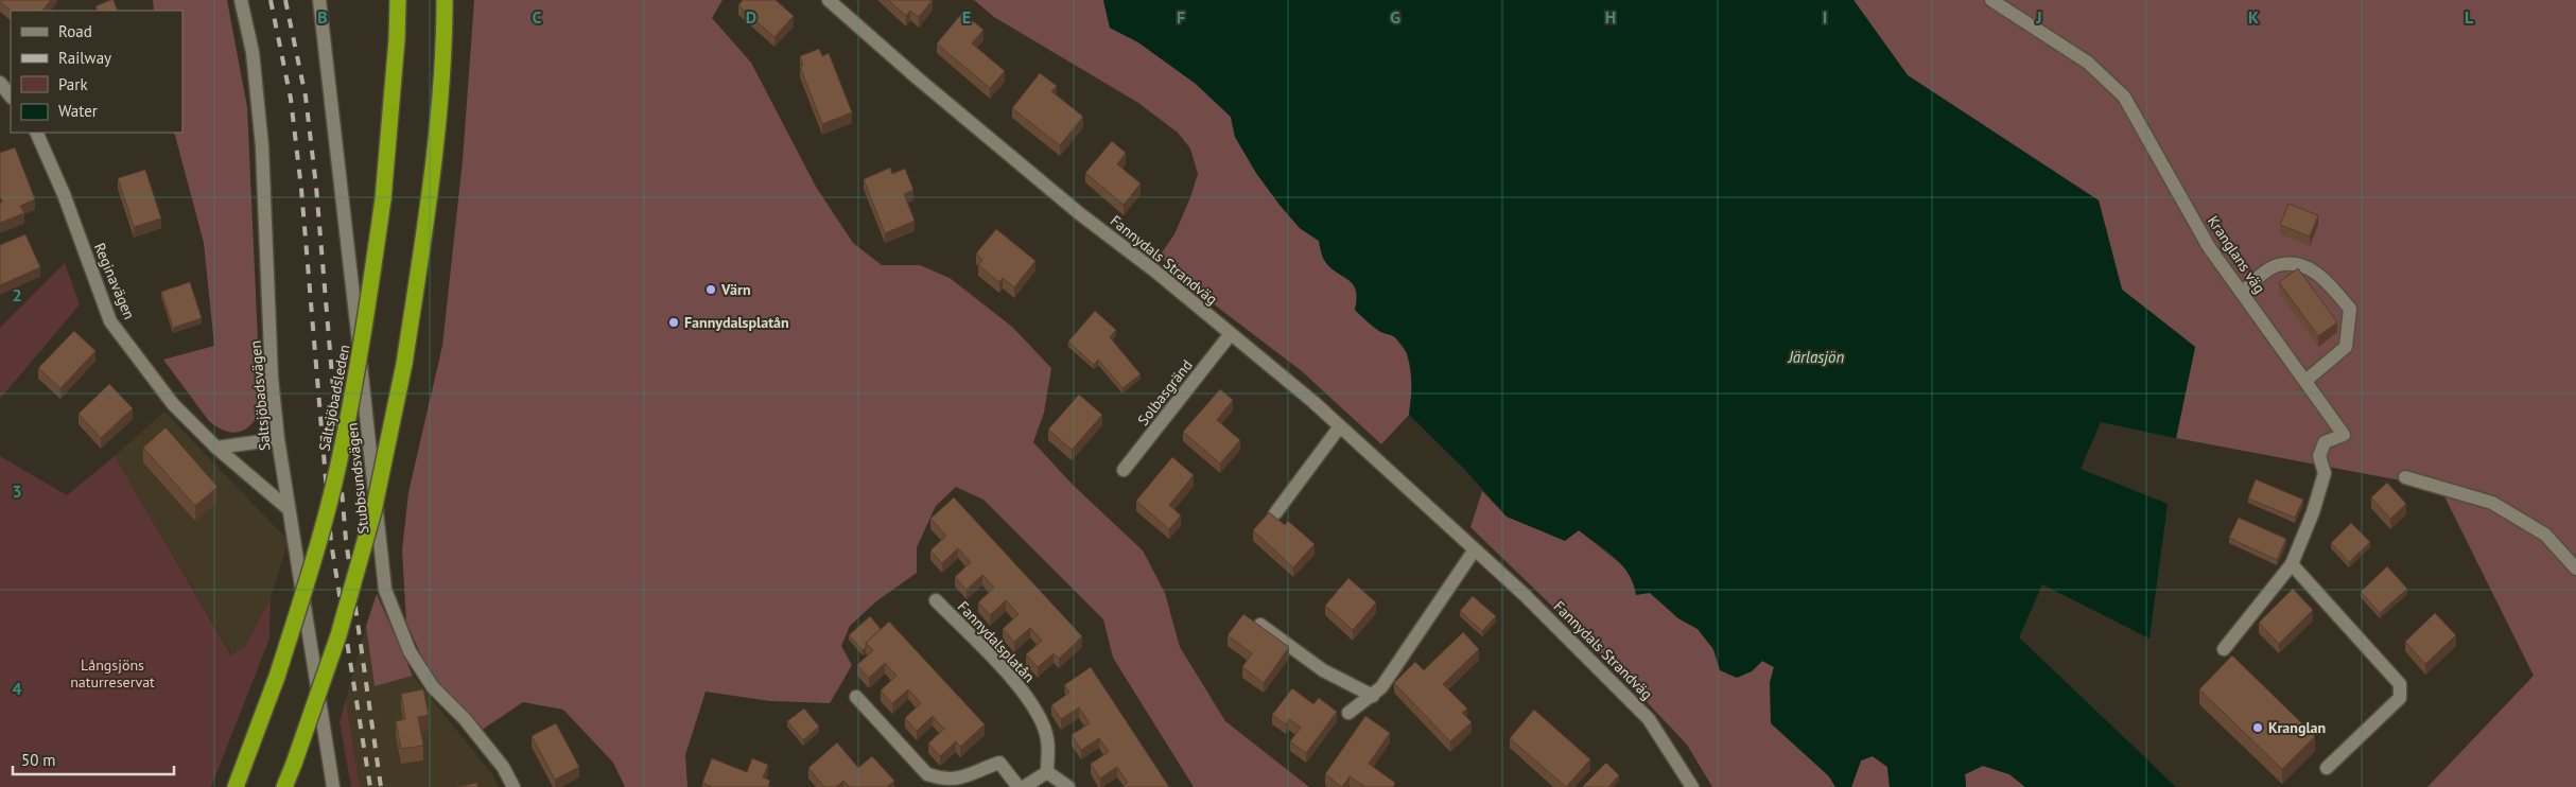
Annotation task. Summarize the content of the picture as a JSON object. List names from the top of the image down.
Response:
{
  "streets": {
    "highway": ["Saltsjöbadsleden"],
    "street": [
      "Kranglans väg",
      "Fannydals Strandväg",
      "Reginavägen",
      "Solbasgränd",
      "Saltsjöbadsvägen",
      "Stubbsundsvägen",
      "Fannydalsplatån"
    ]
  },
  "crossings": [
    ["Fannydals Strandväg", "Solbasgränd"],
    ["Reginavägen", "Saltsjöbadsvägen"]
  ],
  "water": ["Järlasjön"],
  "parks": ["Långsjöns naturreservat"],
  "places": ["Värn", "Fannydalsplatån", "Kranglan"],
  "legend": [
    "Road",
    "Railway",
    "Park",
    "Water"
  ],
  "scale_bar": "50 m",
  "grid": {
    "columns": [
      "B",
      "C",
      "D",
      "E",
      "F",
      "G",
      "H",
      "I",
      "J",
      "K",
      "L"
    ],
    "rows": ["2", "3", "4"]
  }
}
